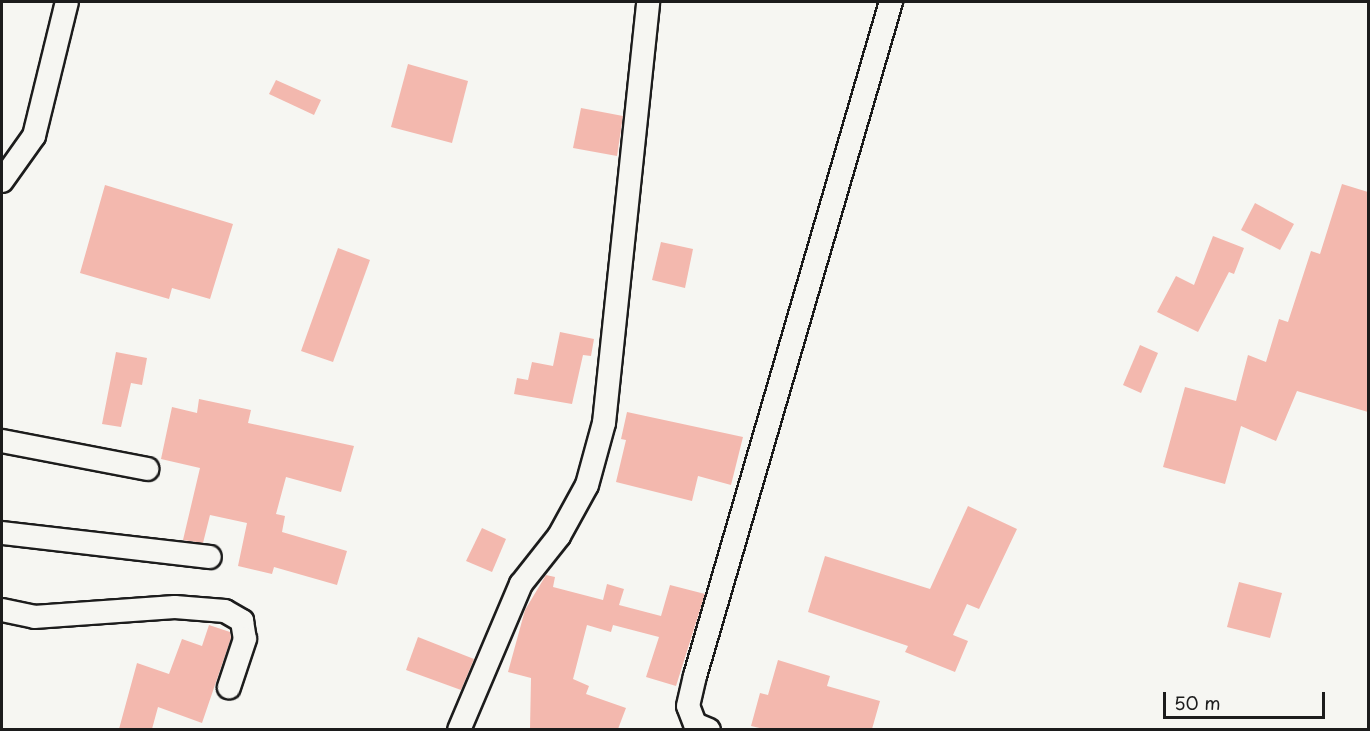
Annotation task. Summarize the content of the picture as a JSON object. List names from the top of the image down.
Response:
{
  "scale_bar": "50 m"
}
